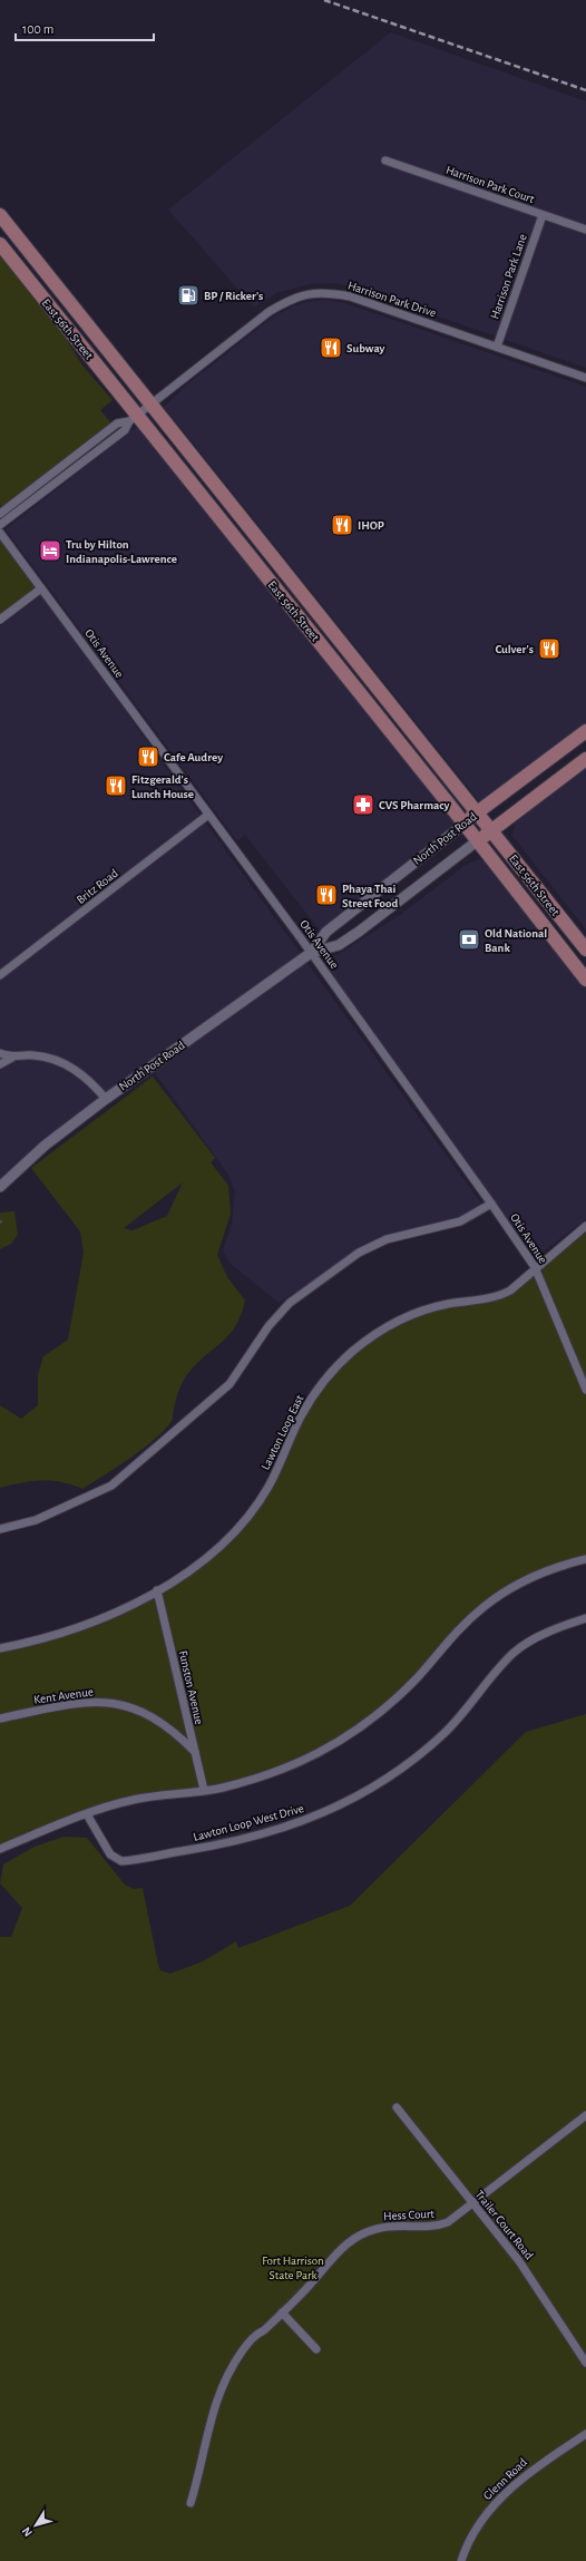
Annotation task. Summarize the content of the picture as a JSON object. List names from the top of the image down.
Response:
{
  "streets": {
    "main road": ["East 56th Street", "North Post Road"],
    "street": [
      "Harrison Park Court",
      "Harrison Park Lane",
      "Harrison Park Drive",
      "Otis Avenue",
      "Britz Road",
      "Lawton Loop East",
      "Funston Avenue",
      "Kent Avenue",
      "Lawton Loop West Drive",
      "Hess Court",
      "Trailer Court Road",
      "Glenn Road"
    ]
  },
  "crossings": [
    ["Harrison Park Court", "Harrison Park Lane"],
    ["Harrison Park Lane", "Harrison Park Drive"],
    ["Harrison Park Drive", "East 56th Street"],
    ["East 56th Street", "North Post Road"],
    ["Otis Avenue", "North Post Road"],
    ["Otis Avenue", "Britz Road"],
    ["Otis Avenue", "Lawton Loop East"],
    ["Lawton Loop East", "Funston Avenue"],
    ["Funston Avenue", "Kent Avenue"],
    ["Hess Court", "Trailer Court Road"]
  ],
  "parks": ["Fort Harrison State Park"],
  "places": {
    "fuel station": ["BP / Ricker's"],
    "restaurant": [
      "Subway",
      "IHOP",
      "Culver's",
      "Cafe Audrey",
      "Fitzgerald's Lunch House",
      "Phaya Thai Street Food"
    ],
    "hotel": ["Tru by Hilton Indianapolis-Lawrence"],
    "pharmacy": ["CVS Pharmacy"],
    "bank": ["Old National Bank"]
  },
  "scale_bar": "100 m",
  "north": "bottom left"
}
